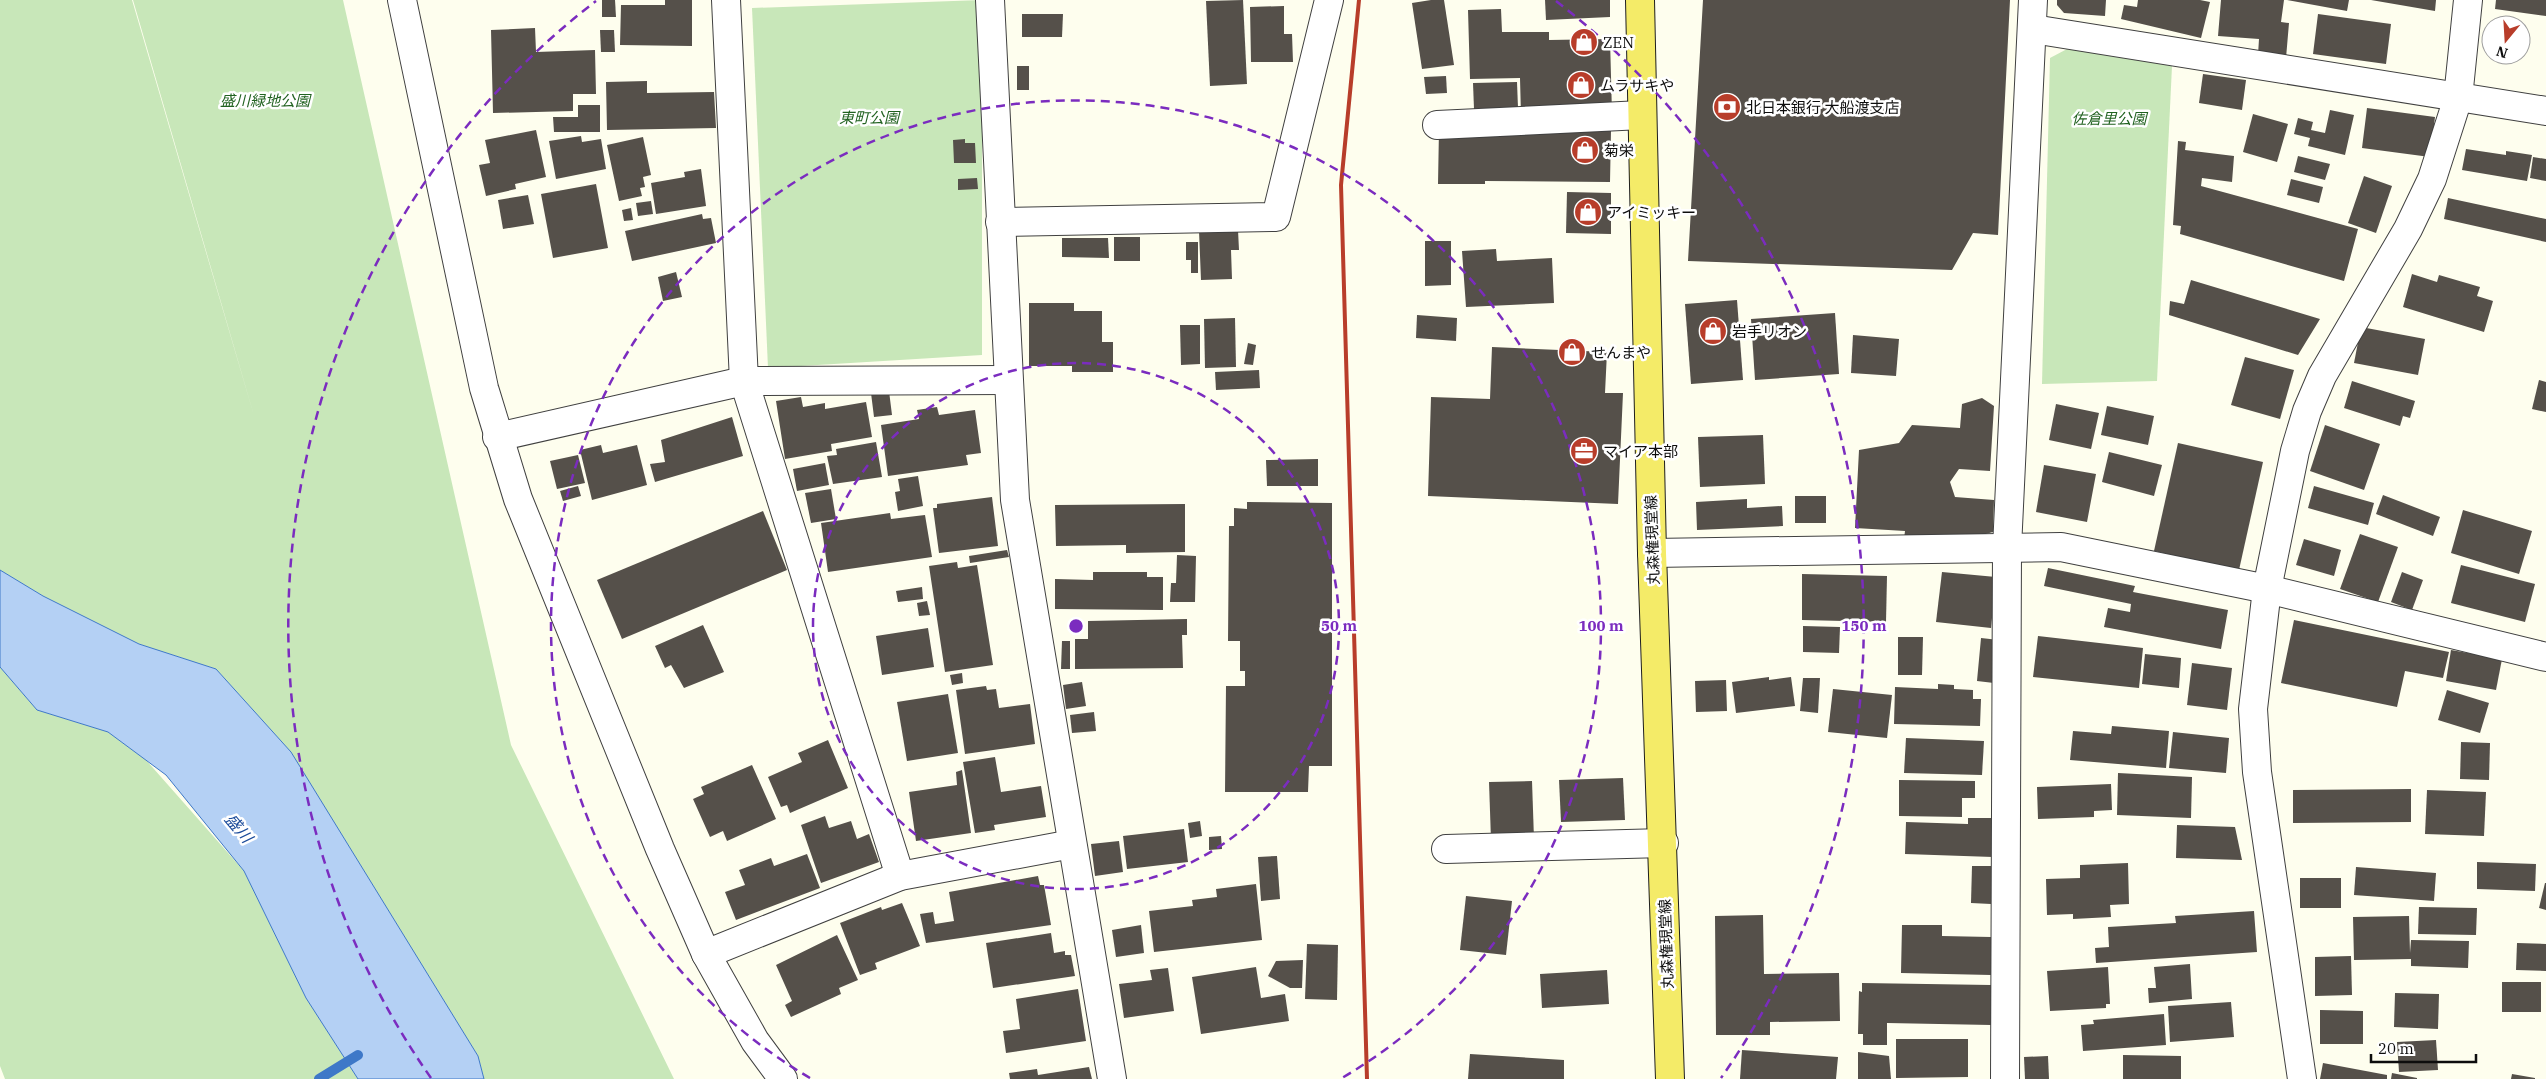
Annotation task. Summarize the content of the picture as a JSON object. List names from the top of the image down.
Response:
{
  "streets": {
    "main road": ["丸森権現堂線"]
  },
  "water": ["盛川"],
  "parks": ["盛川緑地公園", "東町公園", "佐倉里公園"],
  "places": {
    "shop": [
      "ZEN",
      "ムラサキや",
      "菊栄",
      "アイミッキー",
      "岩手リオン",
      "せんまや"
    ],
    "bank": ["北日本銀行 大船渡支店"],
    "office": ["マイア本部"]
  },
  "scale_bar": "20 m",
  "north": "bottom",
  "rings": ["50 m", "100 m", "150 m"]
}
